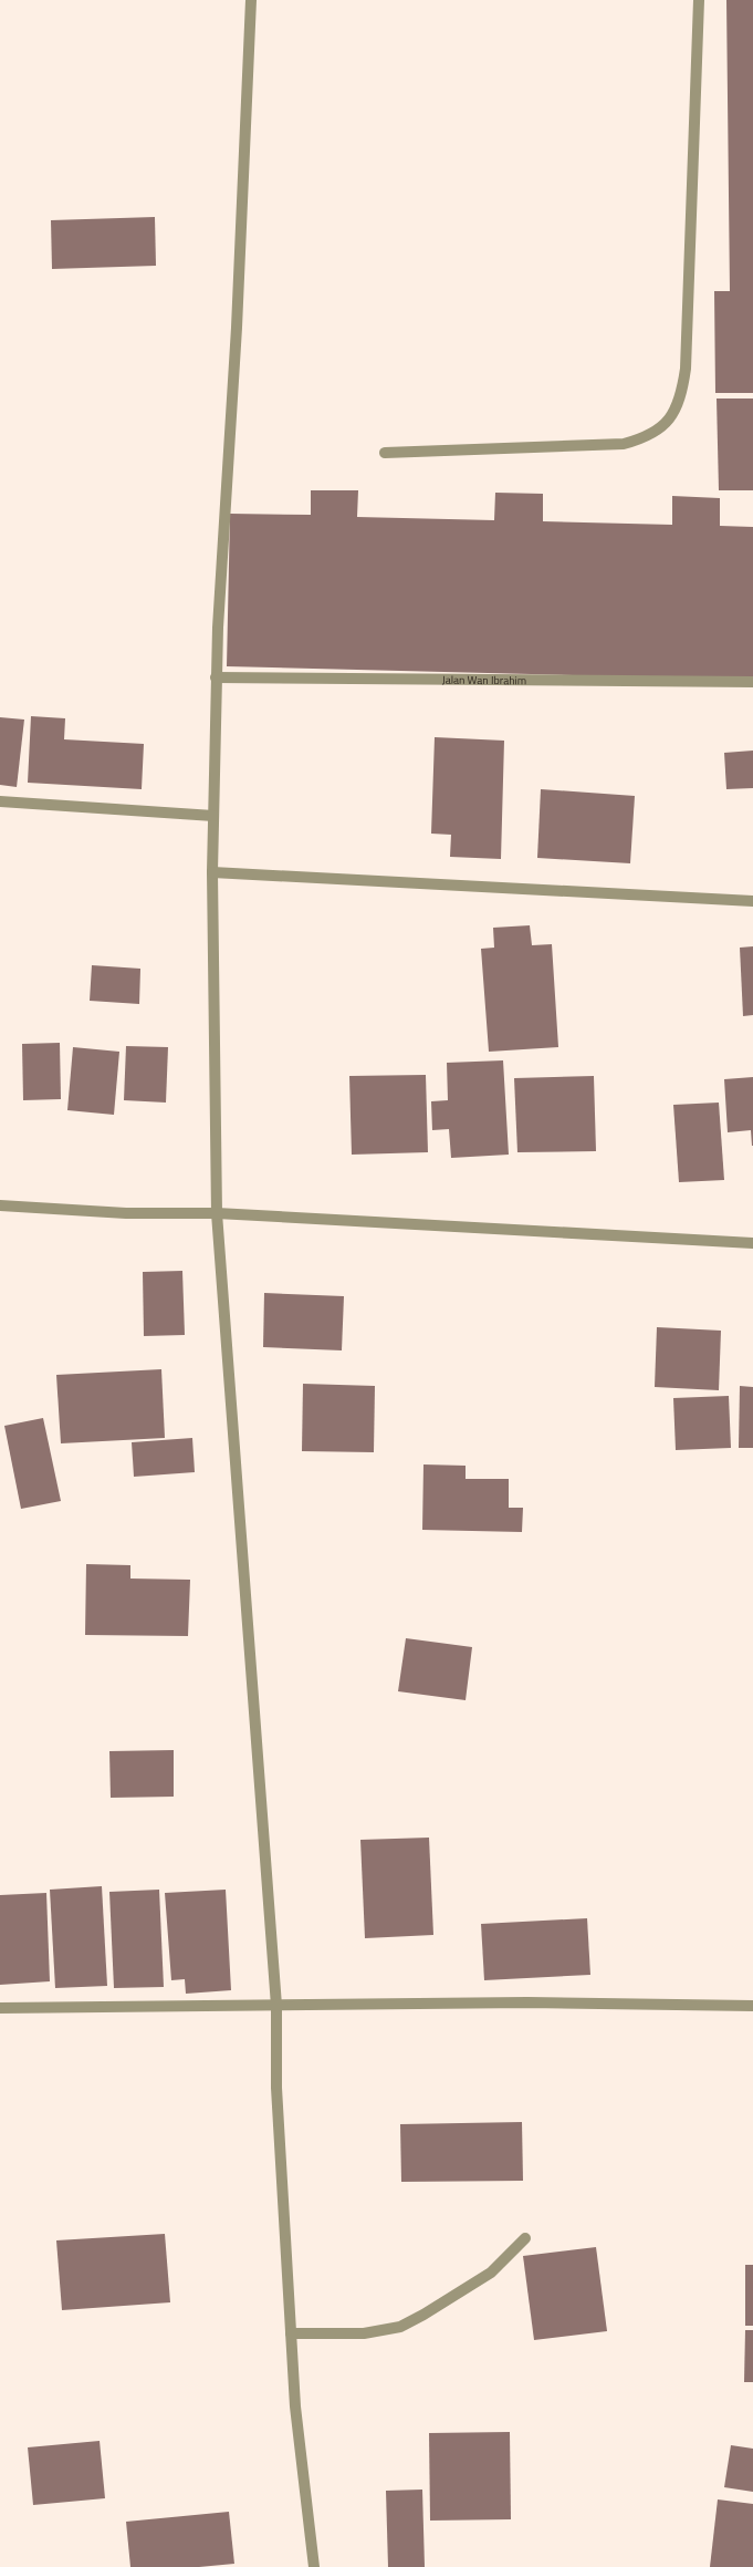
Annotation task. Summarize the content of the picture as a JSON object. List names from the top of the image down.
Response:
{
  "streets": {
    "street": ["Jalan Wan Ibrahim"]
  }
}
